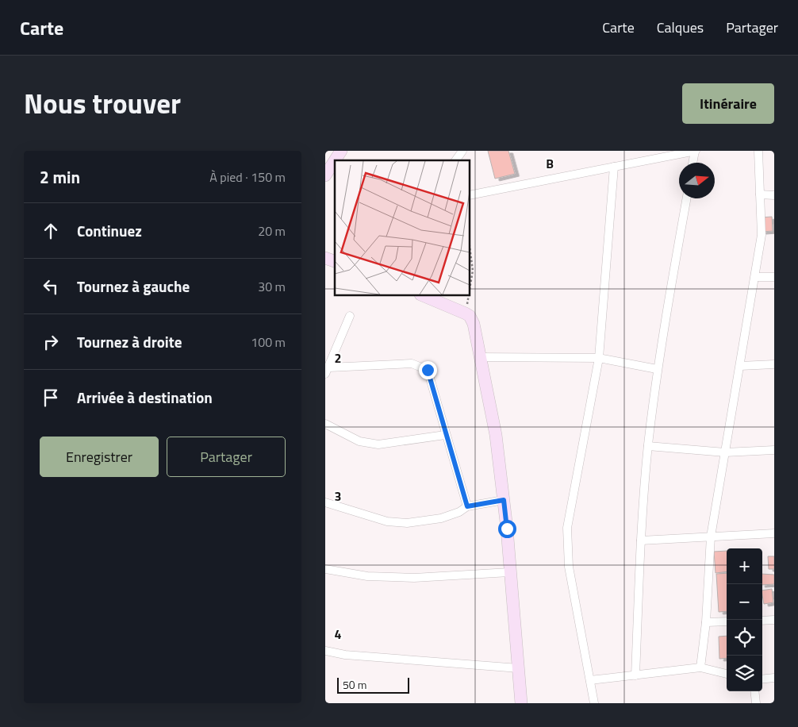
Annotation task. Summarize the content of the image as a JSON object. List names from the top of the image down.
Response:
{
  "scale_bar": "50 m",
  "north": "right",
  "page": {
    "header": "Carte",
    "nav": ["Carte", "Calques", "Partager"],
    "title": "Nous trouver",
    "buttons": [
      "Itinéraire",
      ["Enregistrer", "Partager"]
    ],
    "heading": ["2 min", "À pied · 150 m"],
    "list": [
      ["Continuez", "20 m"],
      ["Tournez à gauche", "30 m"],
      ["Tournez à droite", "100 m"],
      "Arrivée à destination"
    ],
    "map_buttons": ["+", "−"],
    "scale": "50 m"
  },
  "grid": {
    "columns": ["B"],
    "rows": ["2", "3", "4"]
  }
}
